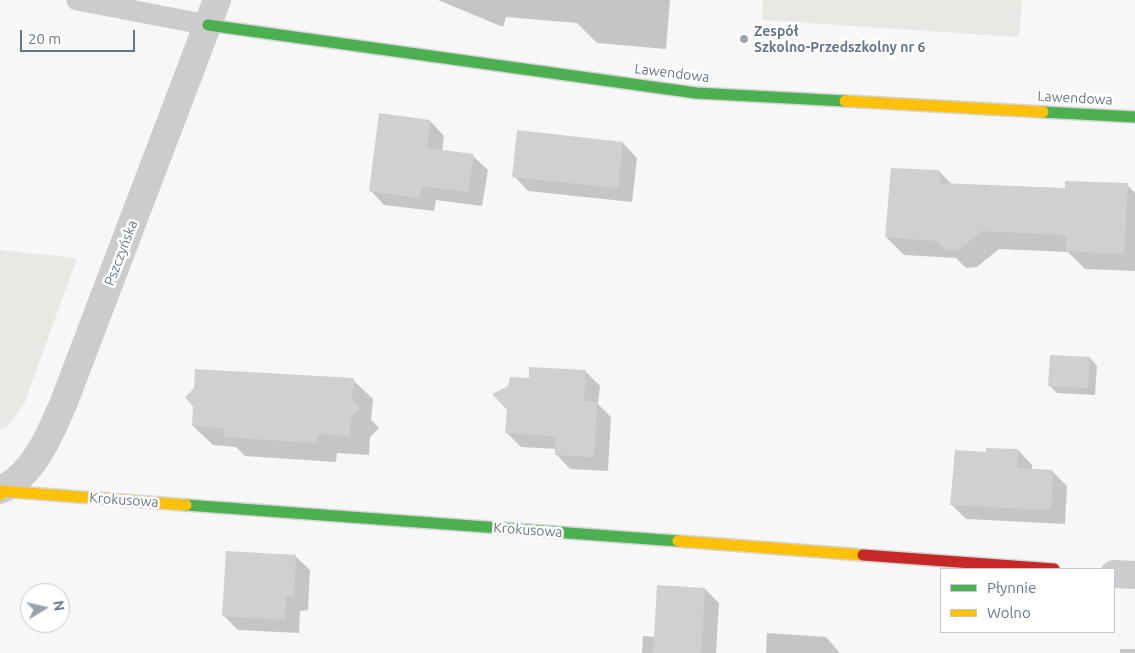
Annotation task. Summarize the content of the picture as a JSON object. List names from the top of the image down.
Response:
{
  "streets": {
    "street": ["Lawendowa", "Pszczyńska", "Krokusowa"]
  },
  "crossings": [
    ["Lawendowa", "Pszczyńska"],
    ["Pszczyńska", "Krokusowa"]
  ],
  "places": ["Zespół Szkolno-Przedszkolny nr 6"],
  "legend": ["Płynnie", "Wolno"],
  "scale_bar": "20 m",
  "north": "right"
}
